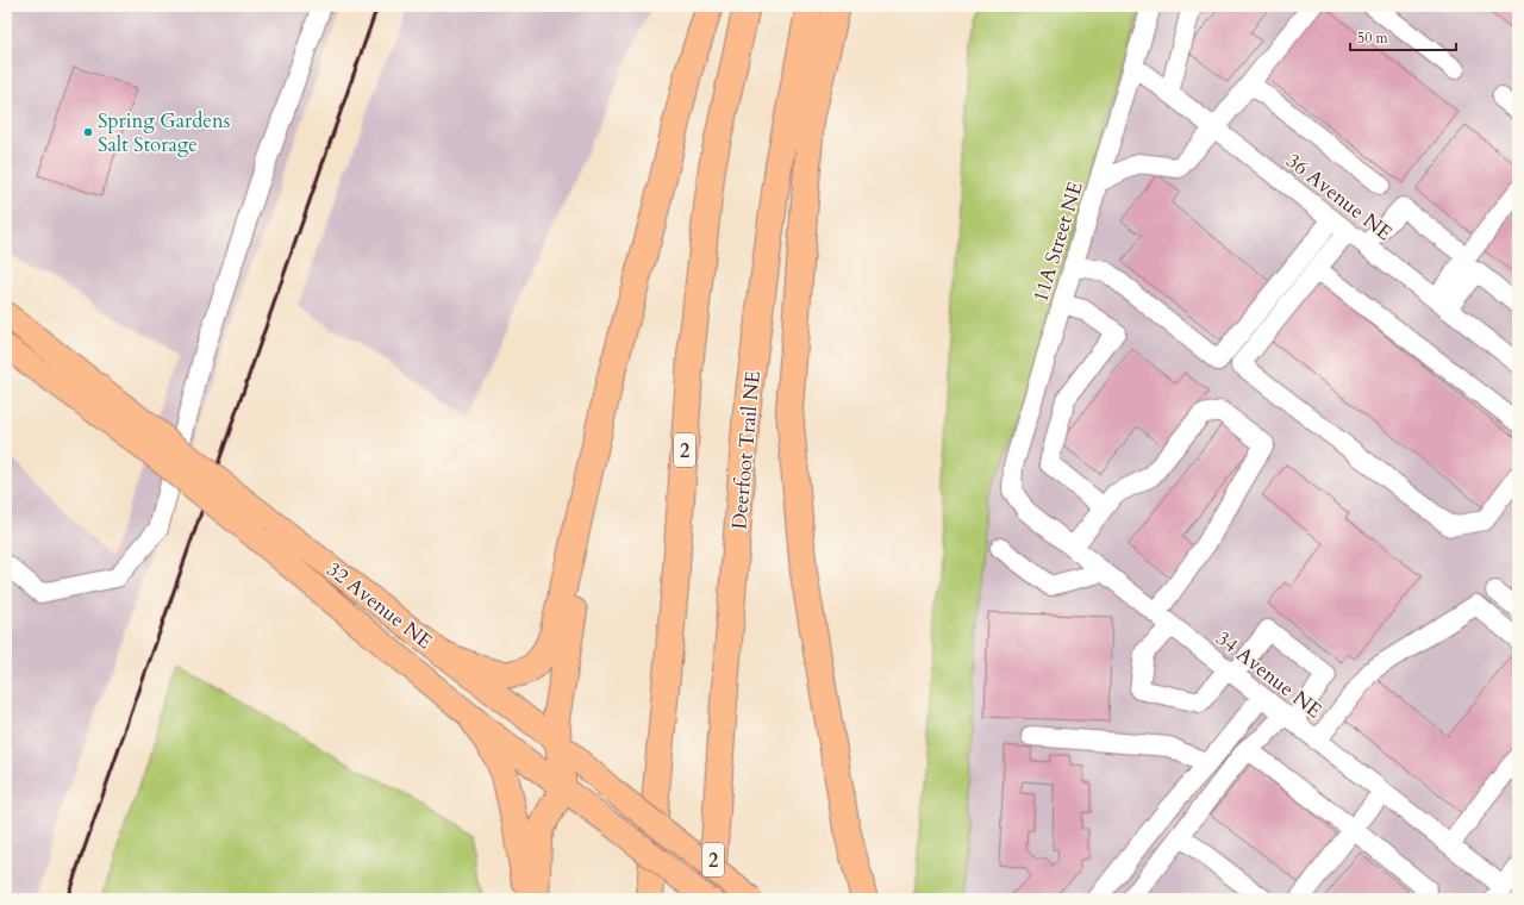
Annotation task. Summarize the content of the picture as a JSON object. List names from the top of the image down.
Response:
{
  "streets": {
    "highway": ["2", "Deerfoot Trail NE"],
    "main road": ["32 Avenue NE"],
    "street": ["36 Avenue NE", "11A Street NE", "34 Avenue NE"]
  },
  "crossings": [
    ["36 Avenue NE", "11A Street NE"],
    ["11A Street NE", "34 Avenue NE"]
  ],
  "places": ["Spring Gardens Salt Storage"],
  "scale_bar": "50 m"
}
